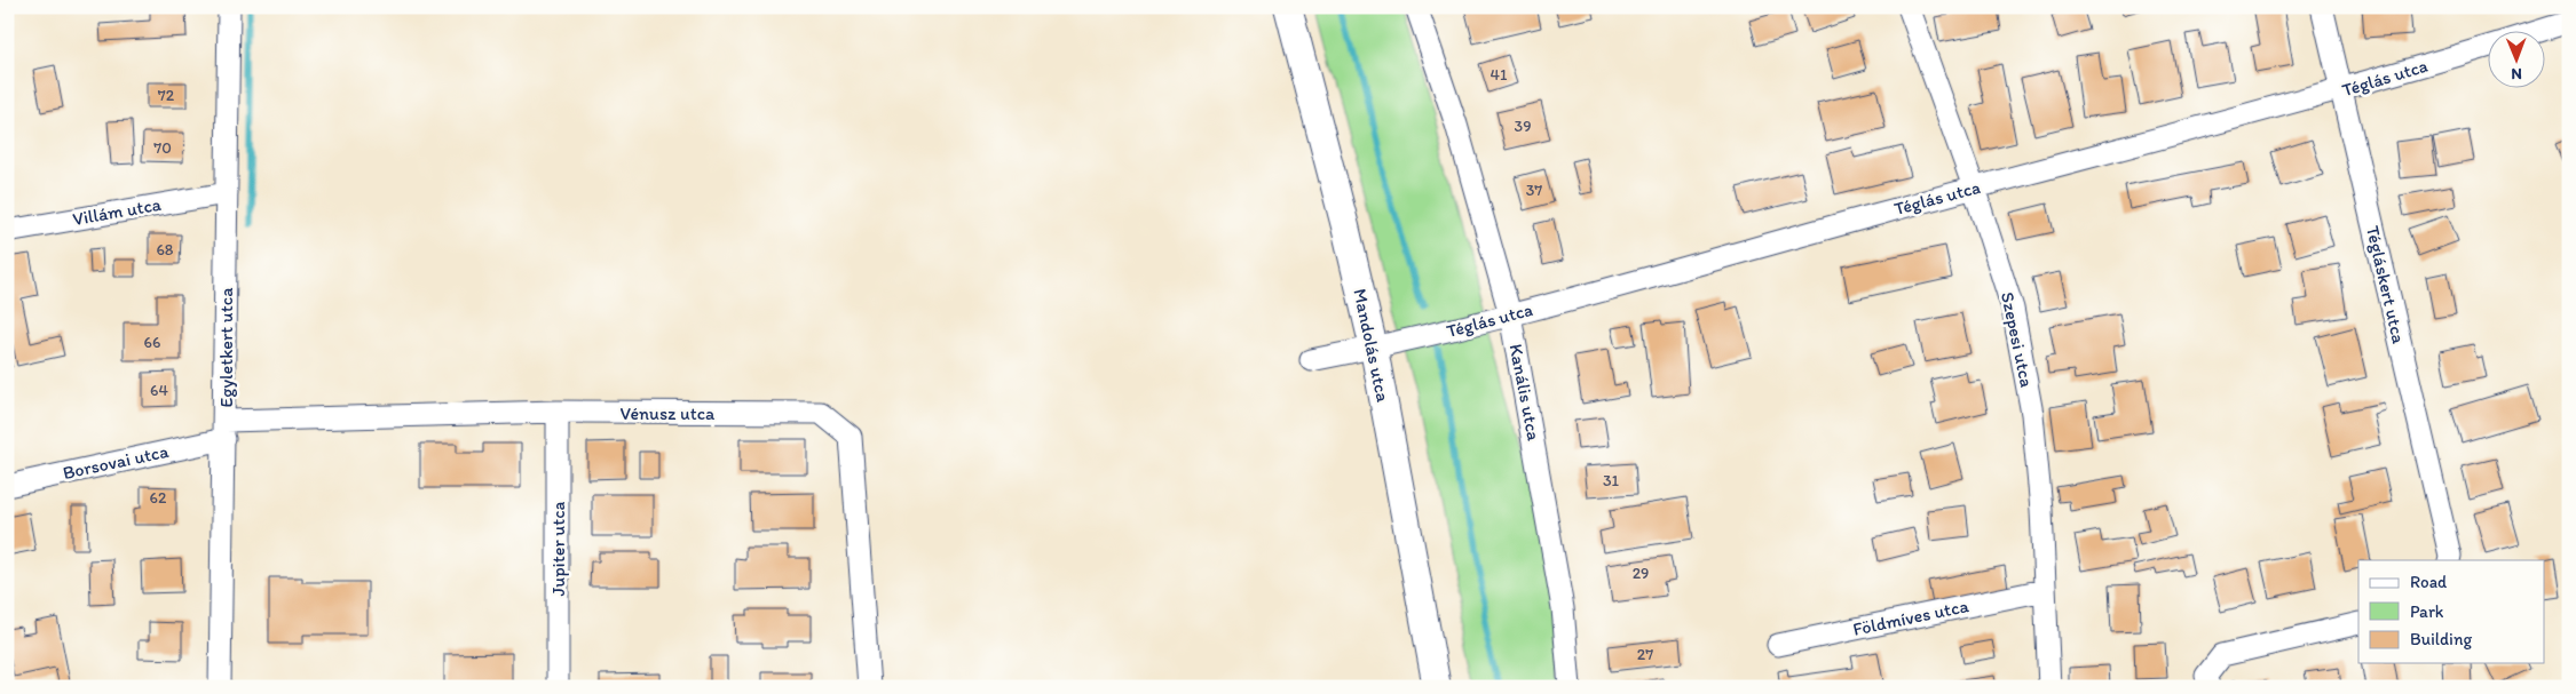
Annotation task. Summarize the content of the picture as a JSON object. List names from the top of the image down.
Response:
{
  "streets": {
    "street": [
      "Téglás utca",
      "Villám utca",
      "Tégláskert utca",
      "Szepesi utca",
      "Mandolás utca",
      "Egyletkert utca",
      "Kanális utca",
      "Vénusz utca",
      "Borsovai utca",
      "Jupiter utca",
      "Földmíves utca"
    ]
  },
  "crossings": [
    ["Téglás utca", "Tégláskert utca"],
    ["Téglás utca", "Szepesi utca"],
    ["Téglás utca", "Mandolás utca"],
    ["Téglás utca", "Kanális utca"],
    ["Villám utca", "Egyletkert utca"],
    ["Szepesi utca", "Földmíves utca"],
    ["Egyletkert utca", "Vénusz utca"],
    ["Egyletkert utca", "Borsovai utca"],
    ["Vénusz utca", "Borsovai utca"],
    ["Vénusz utca", "Jupiter utca"]
  ],
  "house_numbers": [
    "41",
    "72",
    "39",
    "70",
    "37",
    "68",
    "66",
    "64",
    "31",
    "62",
    "29",
    "27"
  ],
  "legend": ["Road", "Park", "Building"],
  "north": "bottom"
}
